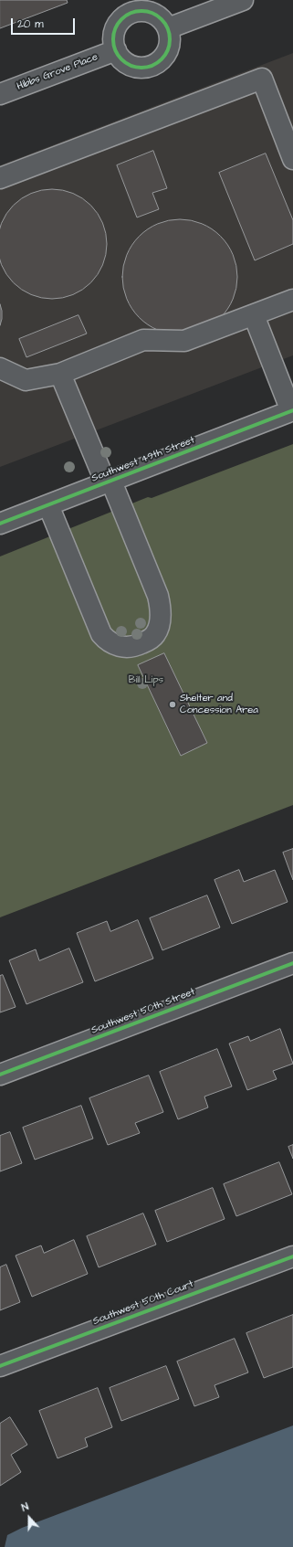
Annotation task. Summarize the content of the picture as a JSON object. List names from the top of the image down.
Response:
{
  "streets": {
    "street": [
      "Hibbs Grove Place",
      "Southwest 49th Street",
      "Southwest 50th Street",
      "Southwest 50th Court"
    ]
  },
  "parks": ["Bill Lips"],
  "places": ["Shelter and Concession Area"],
  "scale_bar": "20 m",
  "north": "top"
}
